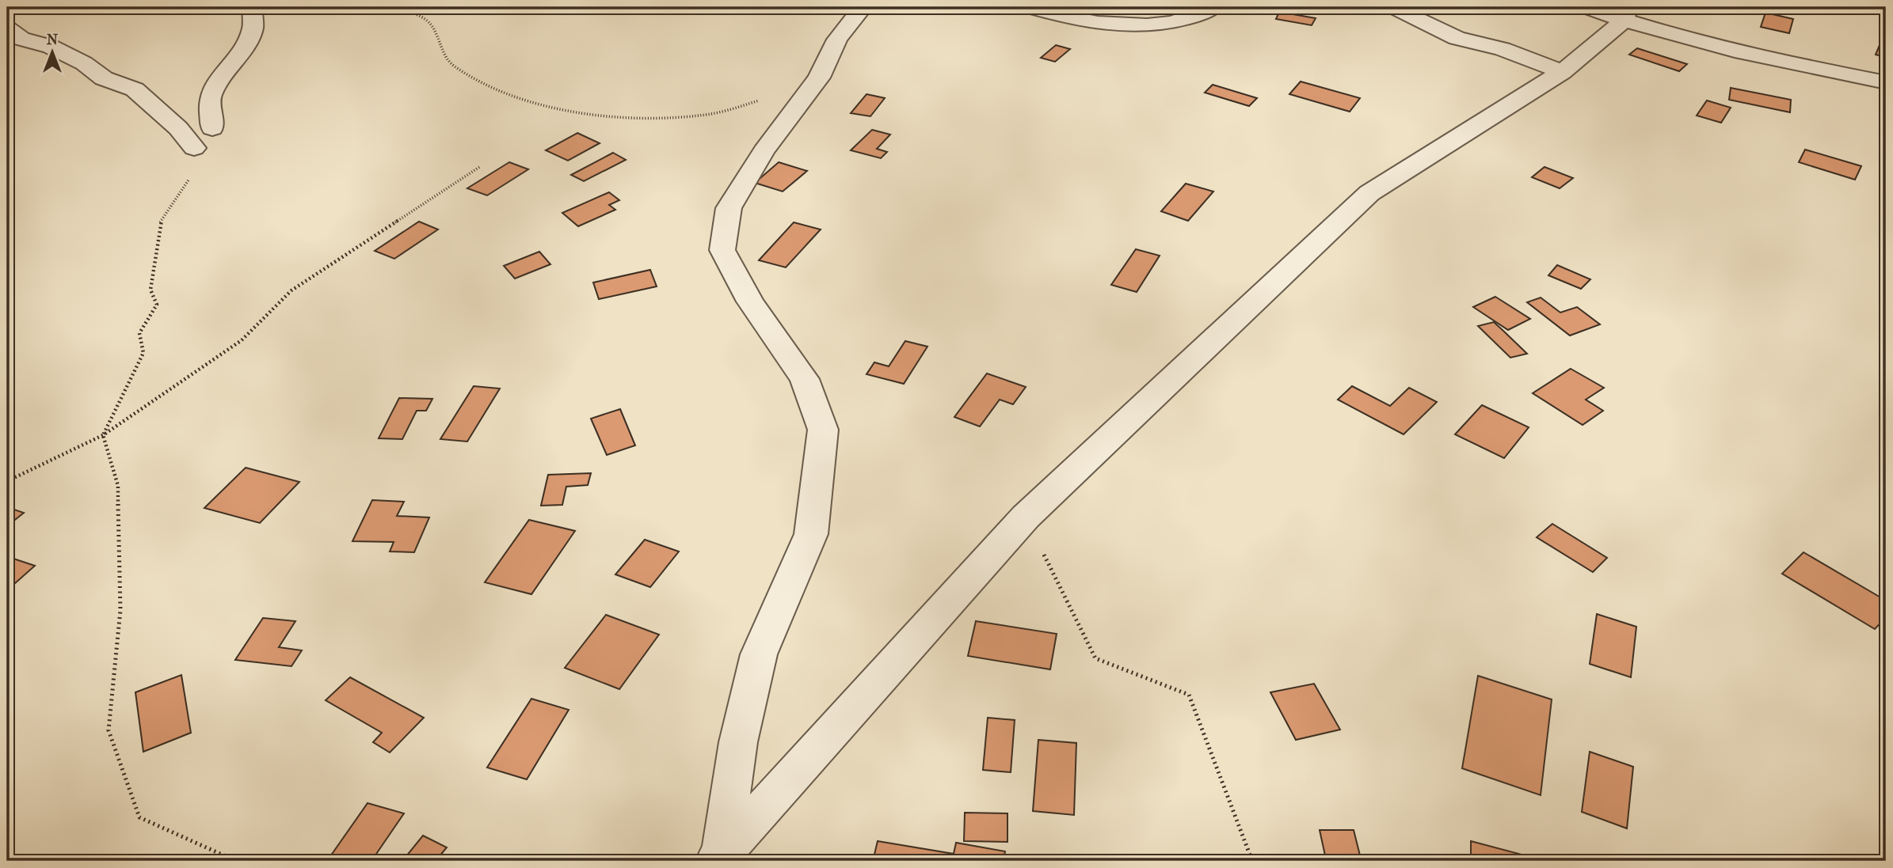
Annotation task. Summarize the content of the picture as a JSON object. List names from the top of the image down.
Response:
{
  "north": "top"
}
